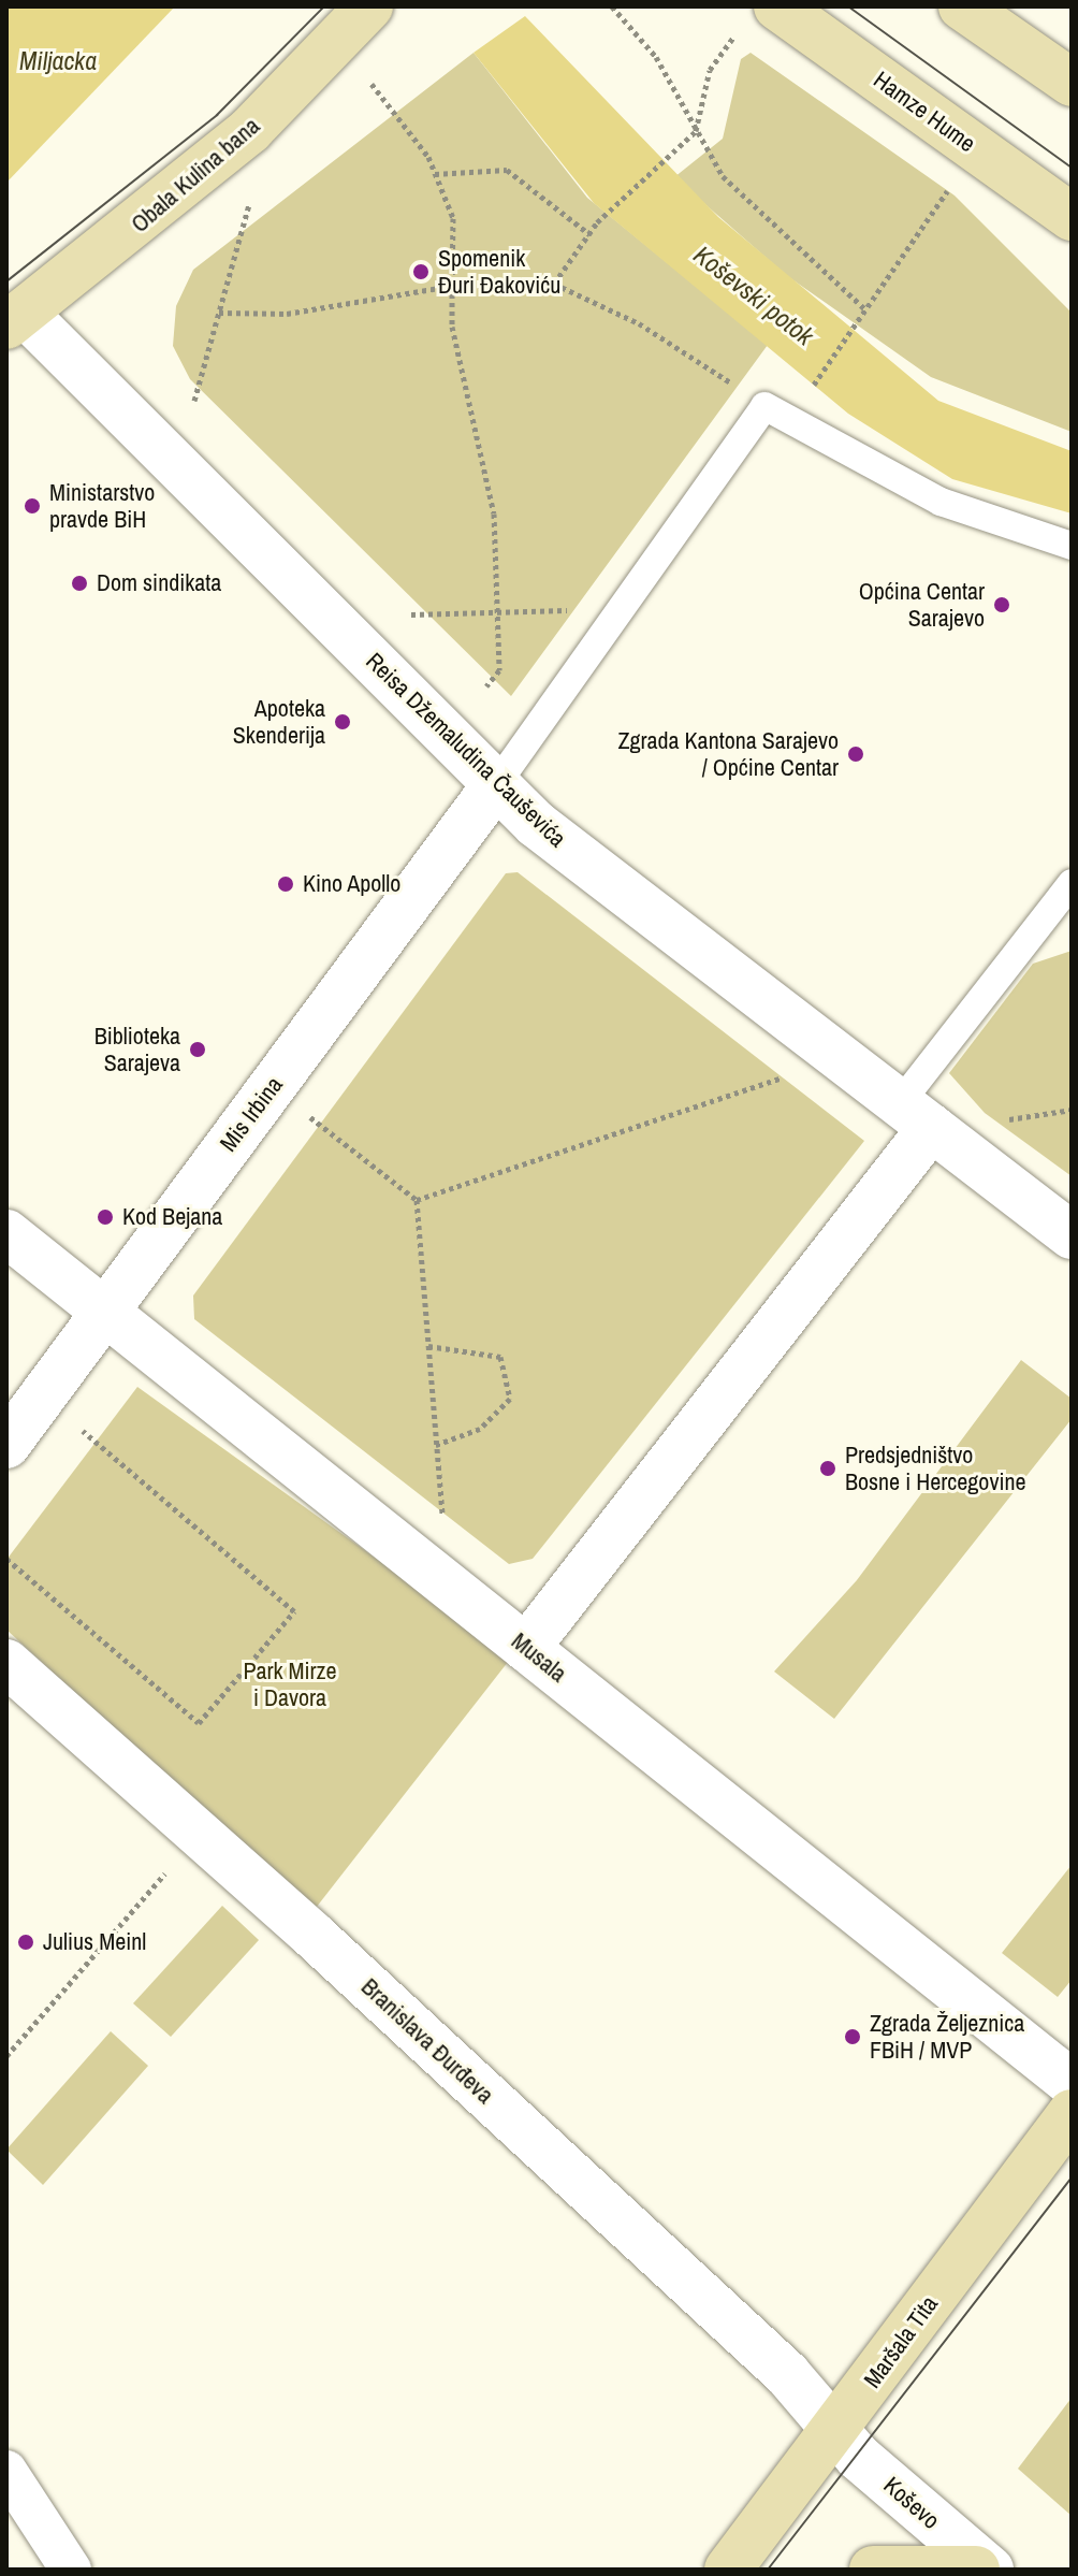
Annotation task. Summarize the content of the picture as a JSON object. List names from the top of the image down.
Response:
{
  "streets": {
    "main road": ["Hamze Hume", "Obala Kulina bana", "Maršala Tita"],
    "street": [
      "Reisa Džemaludina Čauševića",
      "Mis Irbina",
      "Musala",
      "Branislava Đurđeva",
      "Koševo"
    ]
  },
  "crossings": [
    ["Obala Kulina bana", "Reisa Džemaludina Čauševića"],
    ["Reisa Džemaludina Čauševića", "Mis Irbina"],
    ["Mis Irbina", "Musala"],
    ["Branislava Đurđeva", "Maršala Tita"],
    ["Branislava Đurđeva", "Koševo"],
    ["Maršala Tita", "Koševo"]
  ],
  "water": ["Miljacka", "Koševski potok"],
  "parks": ["Park Mirze i Davora"],
  "places": [
    "Spomenik Đuri Đakoviću",
    "Ministarstvo pravde BiH",
    "Dom sindikata",
    "Općina Centar Sarajevo",
    "Apoteka Skenderija",
    "Zgrada Kantona Sarajevo / Općine Centar",
    "Kino Apollo",
    "Biblioteka Sarajeva",
    "Kod Bejana",
    "Predsjedništvo Bosne i Hercegovine",
    "Julius Meinl",
    "Zgrada Željeznica FBiH / MVP"
  ]
}
